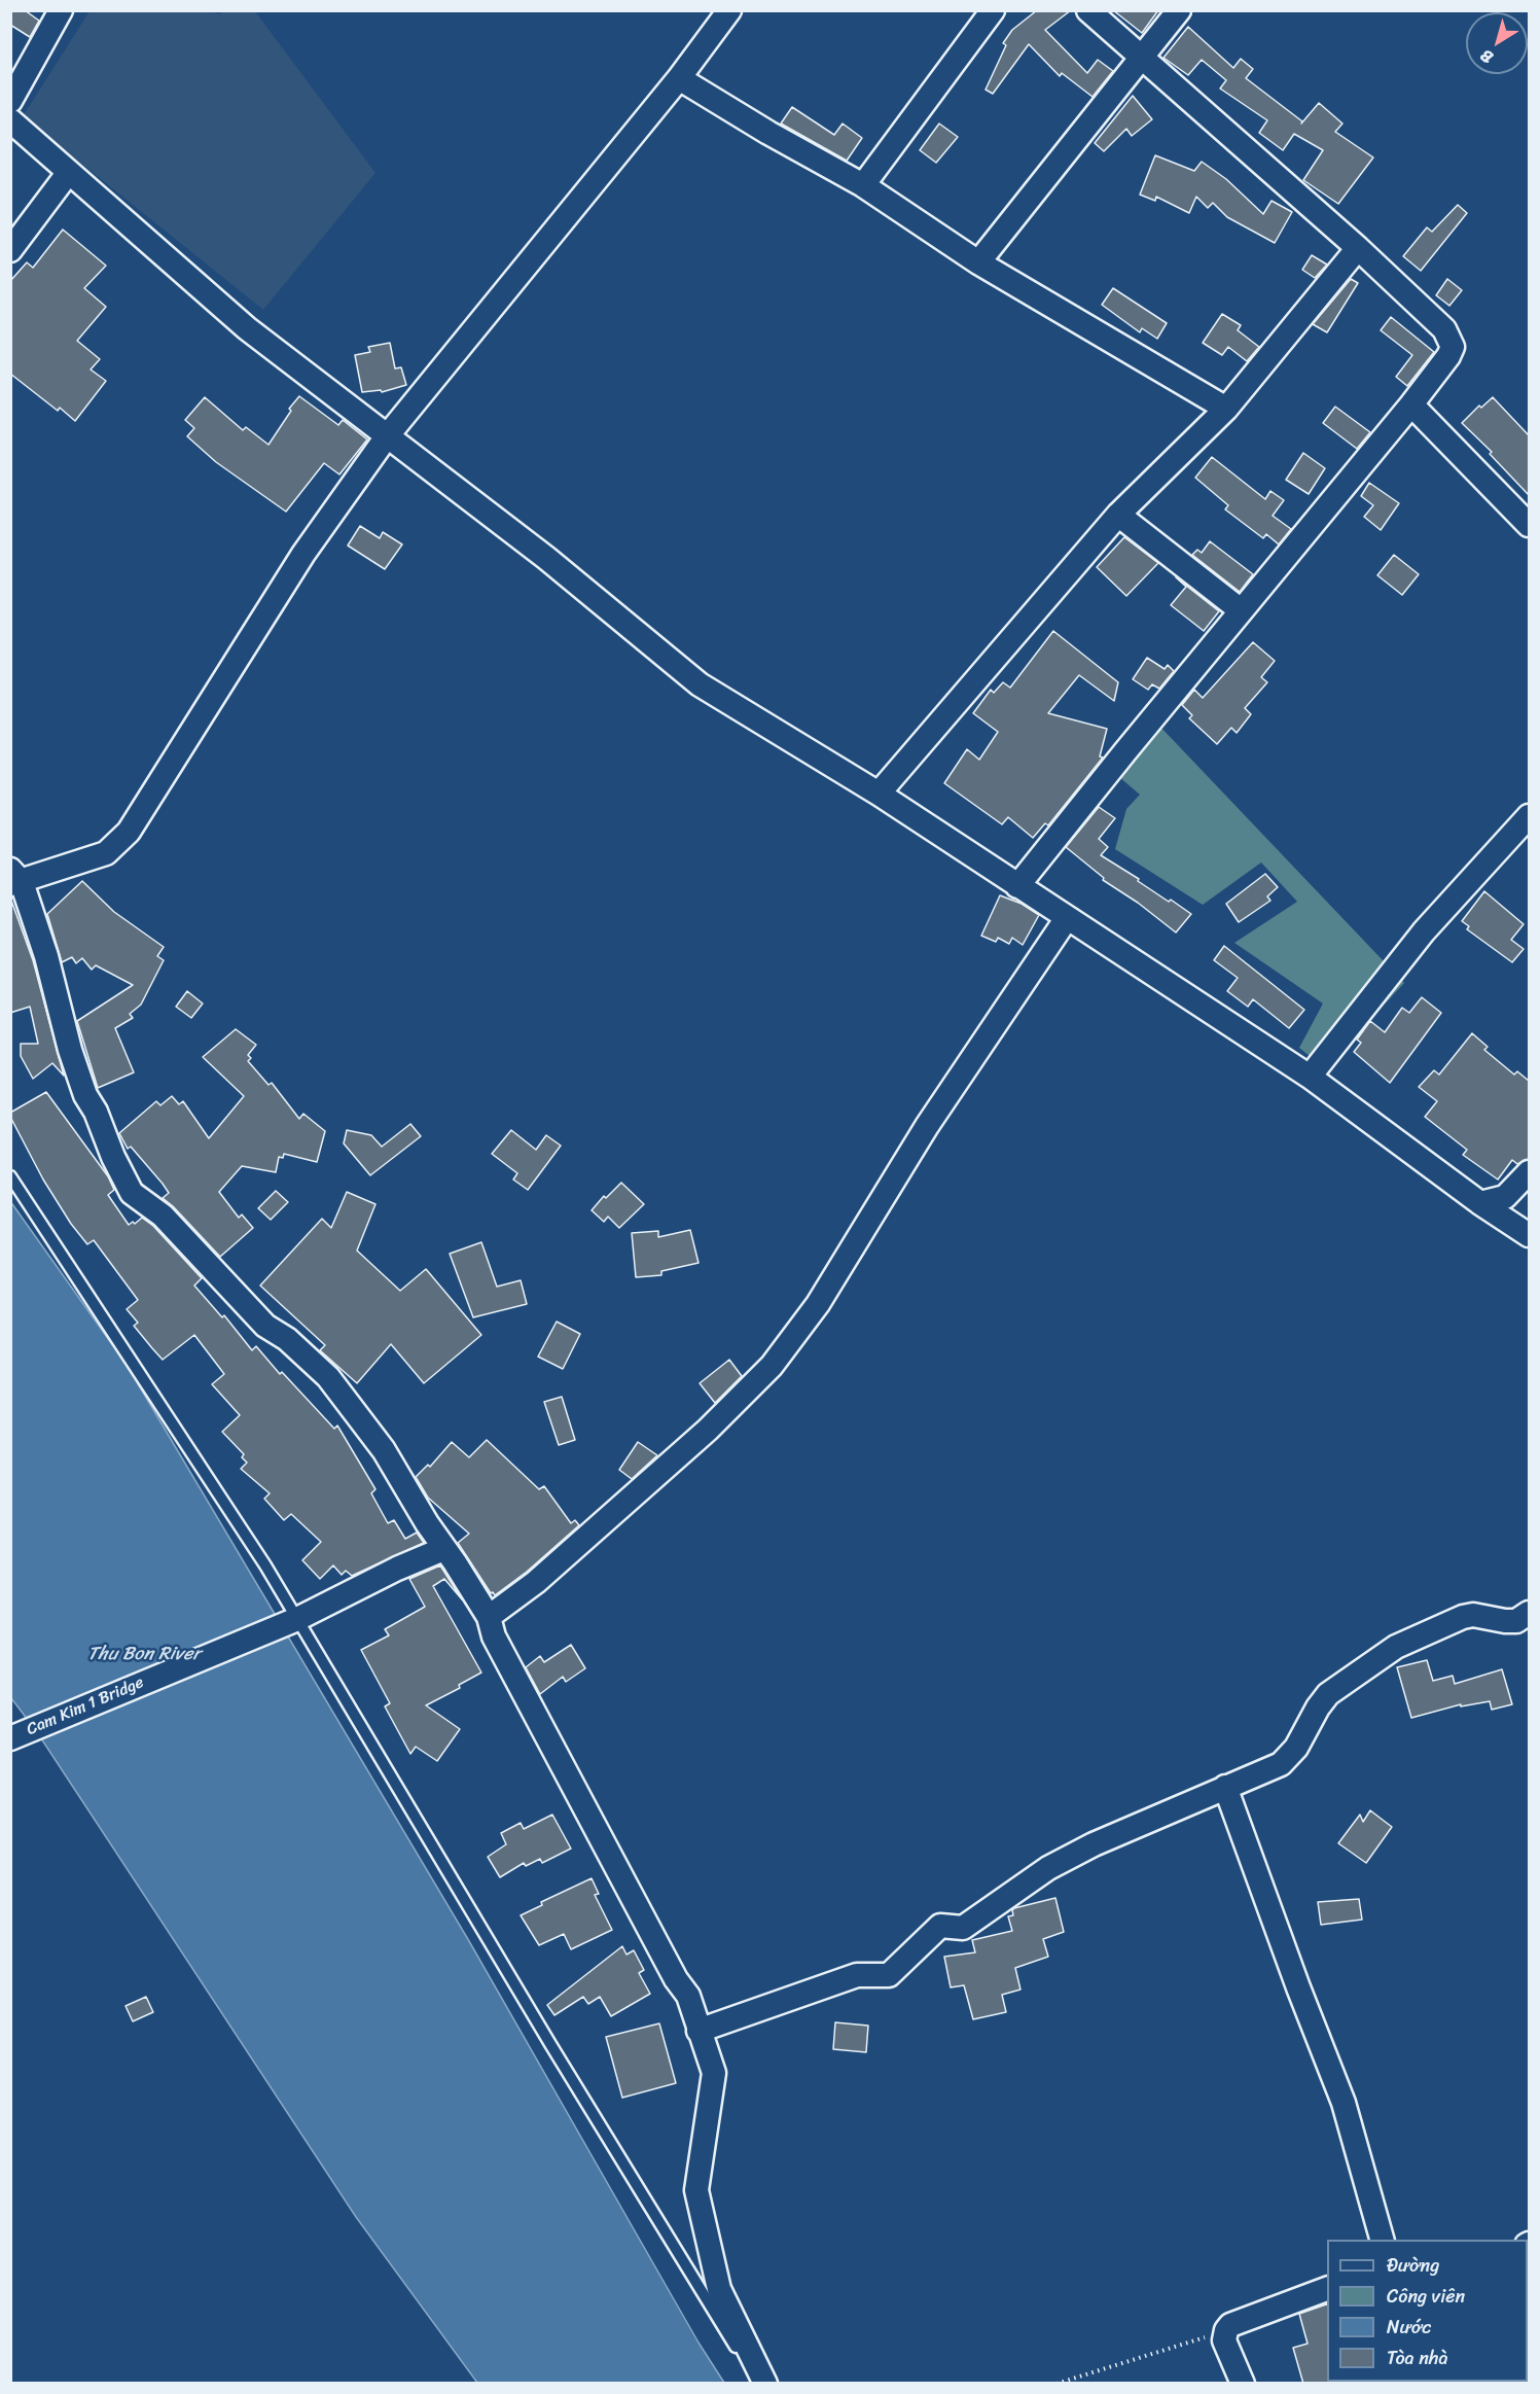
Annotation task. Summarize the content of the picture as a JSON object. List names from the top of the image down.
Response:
{
  "streets": {
    "street": ["Cam Kim 1 Bridge"]
  },
  "water": ["Thu Bon River"],
  "legend": [
    "Đường",
    "Công viên",
    "Nước",
    "Tòa nhà"
  ],
  "north": "bottom left"
}
